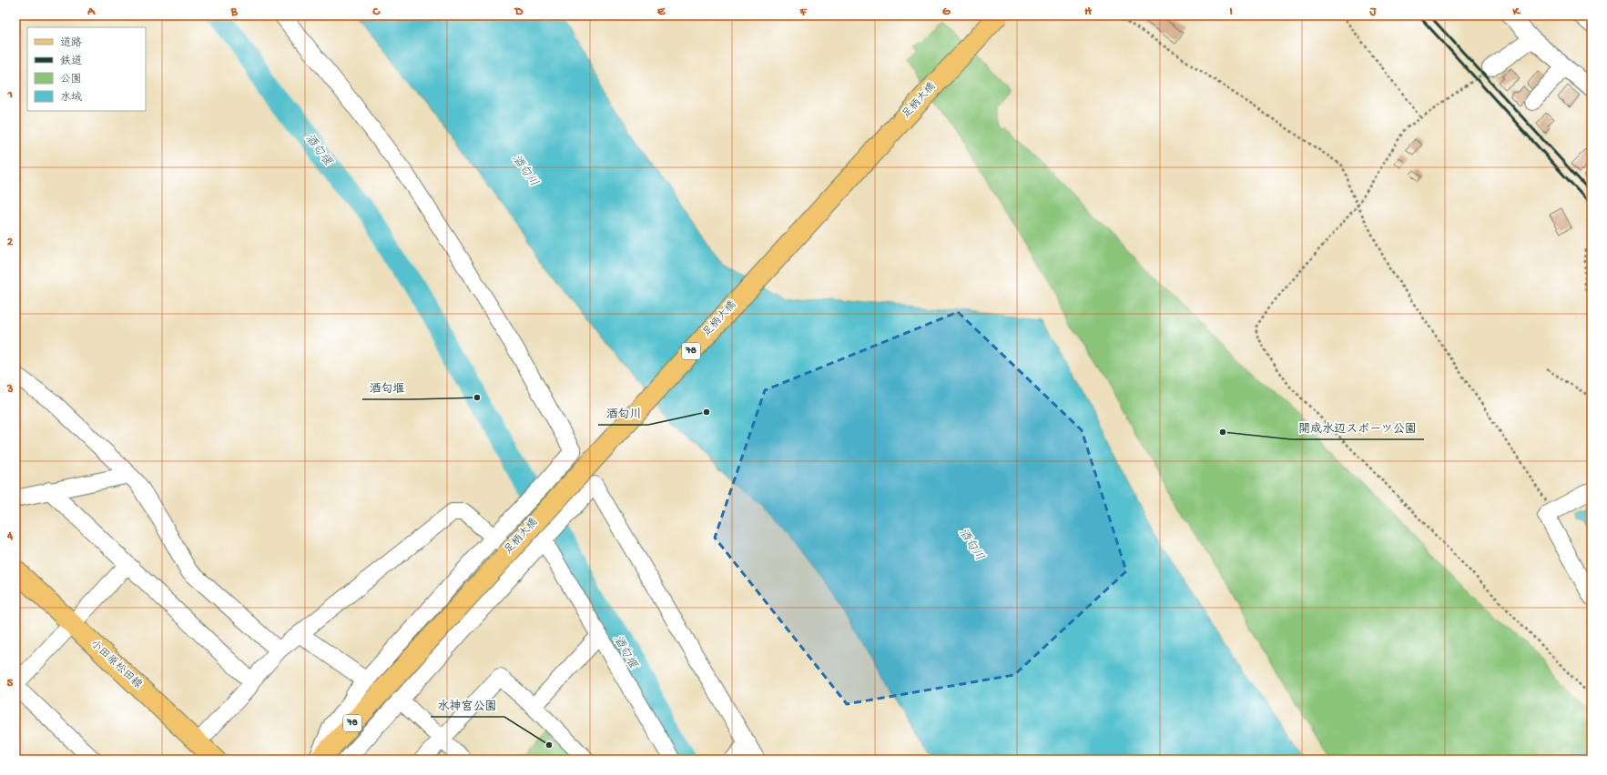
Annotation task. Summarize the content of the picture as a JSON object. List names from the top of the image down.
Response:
{
  "streets": {
    "main road": ["足柄大橋", "78", "小田原松田線"]
  },
  "crossings": [
    ["足柄大橋", "78"]
  ],
  "water": ["酒匂堰", "酒匂川"],
  "places": [
    "酒匂堰",
    "酒匂川",
    "開成水辺スポーツ公園",
    "水神宮公園"
  ],
  "legend": [
    "道路",
    "鉄道",
    "公園",
    "水域"
  ],
  "grid": {
    "columns": [
      "A",
      "B",
      "C",
      "D",
      "E",
      "F",
      "G",
      "H",
      "I",
      "J",
      "K"
    ],
    "rows": [
      "1",
      "2",
      "3",
      "4",
      "5"
    ]
  }
}
